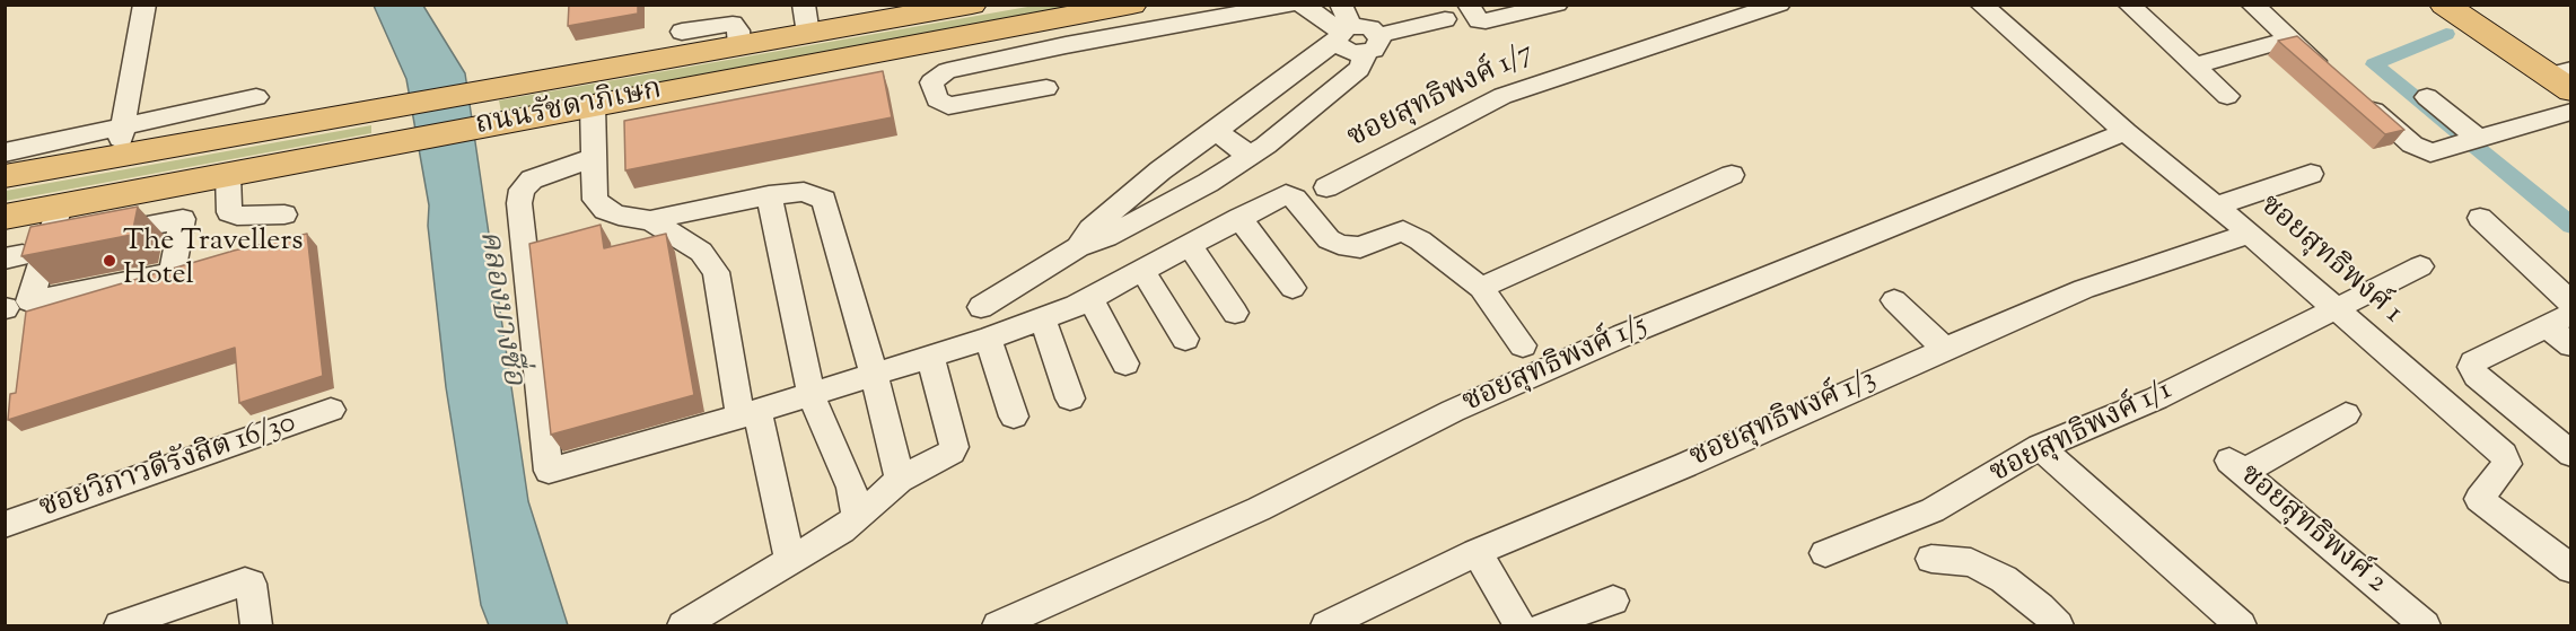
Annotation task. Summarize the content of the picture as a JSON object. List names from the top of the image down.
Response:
{
  "streets": {
    "main road": ["ถนนรัชดาภิเษก"],
    "street": [
      "ซอยสุทธิพงศ์ 1/7",
      "ซอยสุทธิพงศ์ 1",
      "ซอยสุทธิพงศ์ 1/5",
      "ซอยสุทธิพงศ์ 1/3",
      "ซอยสุทธิพงศ์ 1/1",
      "ซอยวิภาวดีรังสิต 16/30",
      "ซอยสุทธิพงศ์ 2"
    ]
  },
  "crossings": [
    ["ซอยสุทธิพงศ์ 1", "ซอยสุทธิพงศ์ 1/5"],
    ["ซอยสุทธิพงศ์ 1", "ซอยสุทธิพงศ์ 1/3"],
    ["ซอยสุทธิพงศ์ 1", "ซอยสุทธิพงศ์ 1/1"]
  ],
  "water": ["คลองบางซื่อ"],
  "places": ["The Travellers Hotel"]
}
